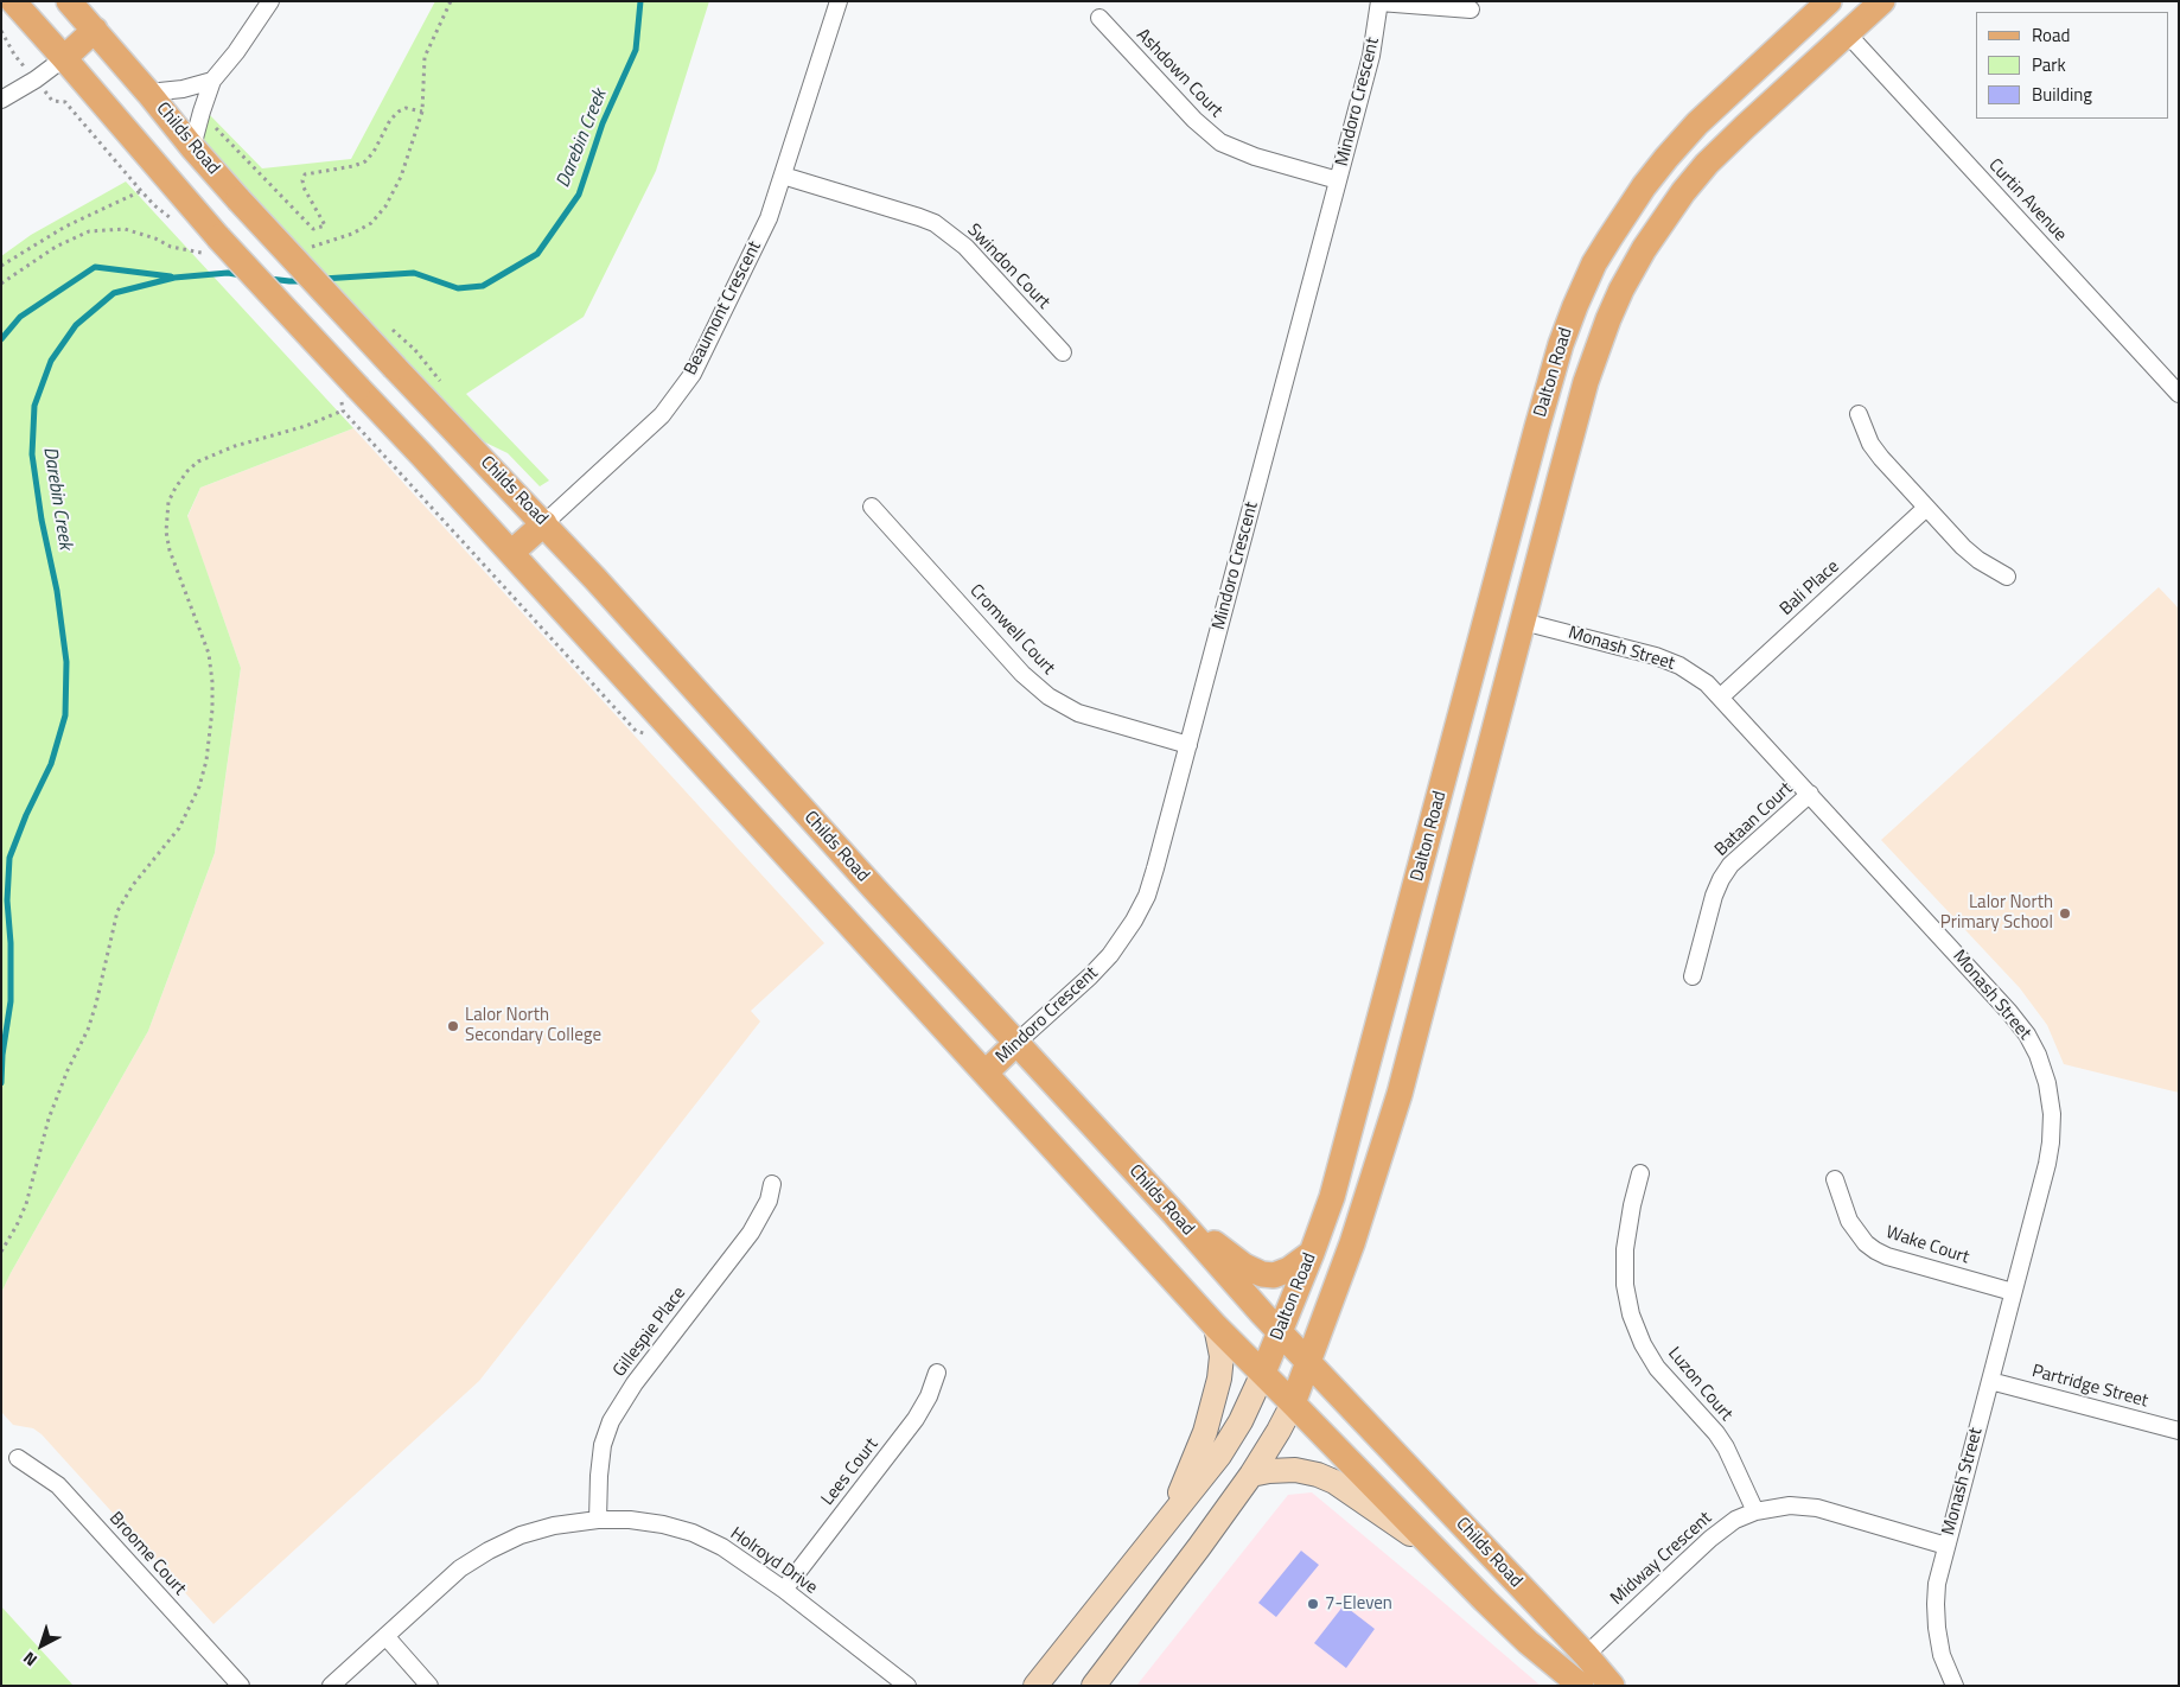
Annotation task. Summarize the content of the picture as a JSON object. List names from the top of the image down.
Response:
{
  "streets": {
    "main road": [
      "Mindoro Crescent",
      "Childs Road",
      "Beaumont Crescent",
      "Dalton Road",
      "Monash Street"
    ],
    "street": [
      "Ashdown Court",
      "Curtin Avenue",
      "Swindon Court",
      "Bali Place",
      "Cromwell Court",
      "Bataan Court",
      "Wake Court",
      "Gillespie Place",
      "Luzon Court",
      "Partridge Street",
      "Lees Court",
      "Broome Court",
      "Midway Crescent",
      "Holroyd Drive"
    ]
  },
  "crossings": [
    ["Ashdown Court", "Mindoro Crescent"],
    ["Mindoro Crescent", "Childs Road"],
    ["Mindoro Crescent", "Cromwell Court"],
    ["Childs Road", "Beaumont Crescent"],
    ["Childs Road", "Dalton Road"],
    ["Childs Road", "Midway Crescent"],
    ["Curtin Avenue", "Dalton Road"],
    ["Swindon Court", "Beaumont Crescent"],
    ["Dalton Road", "Monash Street"],
    ["Bali Place", "Monash Street"],
    ["Monash Street", "Bataan Court"],
    ["Monash Street", "Wake Court"],
    ["Monash Street", "Partridge Street"],
    ["Monash Street", "Midway Crescent"],
    ["Gillespie Place", "Holroyd Drive"],
    ["Luzon Court", "Midway Crescent"],
    ["Lees Court", "Holroyd Drive"]
  ],
  "water": ["Darebin Creek"],
  "places": ["Lalor North Primary School", "Lalor North Secondary College", "7-Eleven"],
  "legend": ["Road", "Park", "Building"],
  "north": "bottom left"
}
